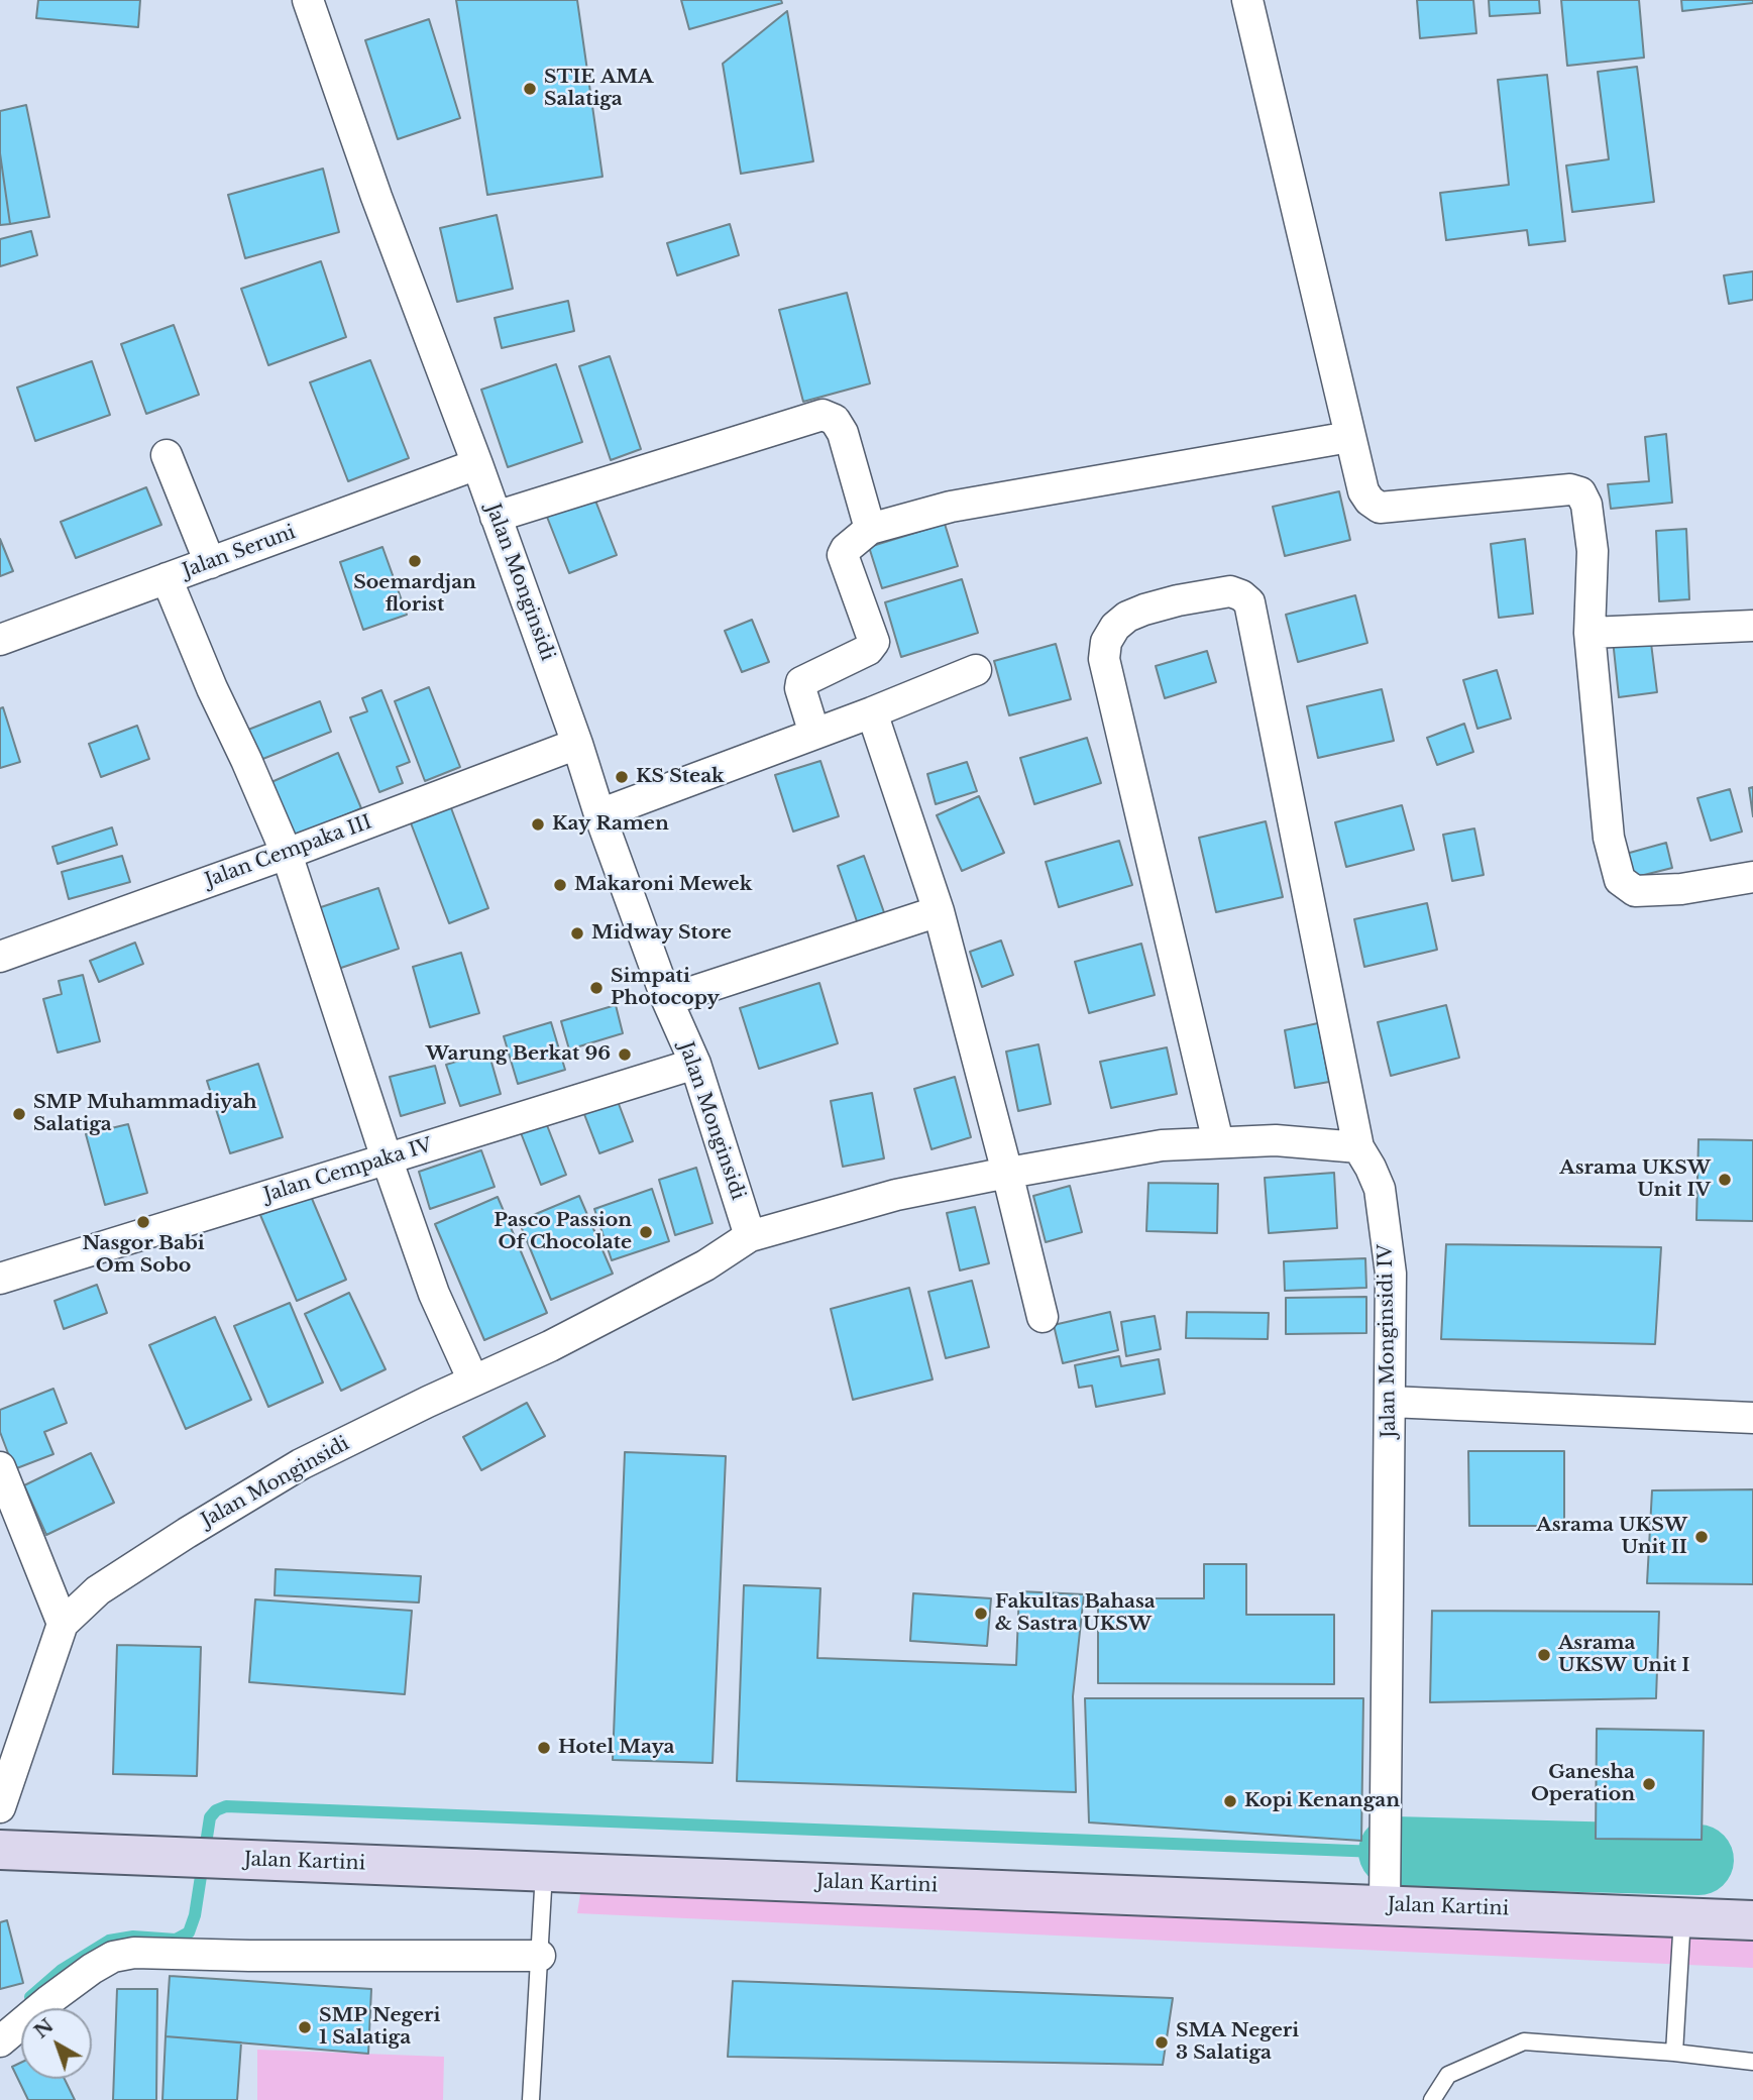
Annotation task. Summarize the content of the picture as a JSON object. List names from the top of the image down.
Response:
{
  "streets": {
    "main road": ["Jalan Kartini"],
    "street": [
      "Jalan Seruni",
      "Jalan Monginsidi",
      "Jalan Cempaka III",
      "Jalan Cempaka IV",
      "Jalan Monginsidi IV"
    ]
  },
  "crossings": [
    ["Jalan Seruni", "Jalan Monginsidi"],
    ["Jalan Monginsidi", "Jalan Cempaka III"],
    ["Jalan Monginsidi", "Jalan Cempaka IV"],
    ["Jalan Monginsidi IV", "Jalan Kartini"]
  ],
  "places": [
    "STIE AMA Salatiga",
    "Soemardjan florist",
    "KS Steak",
    "Kay Ramen",
    "Makaroni Mewek",
    "Midway Store",
    "Simpati Photocopy",
    "Warung Berkat 96",
    "SMP Muhammadiyah Salatiga",
    "Asrama UKSW Unit IV",
    "Nasgor Babi Om Sobo",
    "Pasco Passion Of Chocolate",
    "Asrama UKSW Unit II",
    "Fakultas Bahasa & Sastra UKSW",
    "Asrama UKSW Unit I",
    "Hotel Maya",
    "Ganesha Operation",
    "Kopi Kenangan",
    "SMP Negeri 1 Salatiga",
    "SMA Negeri 3 Salatiga"
  ],
  "north": "top left"
}
